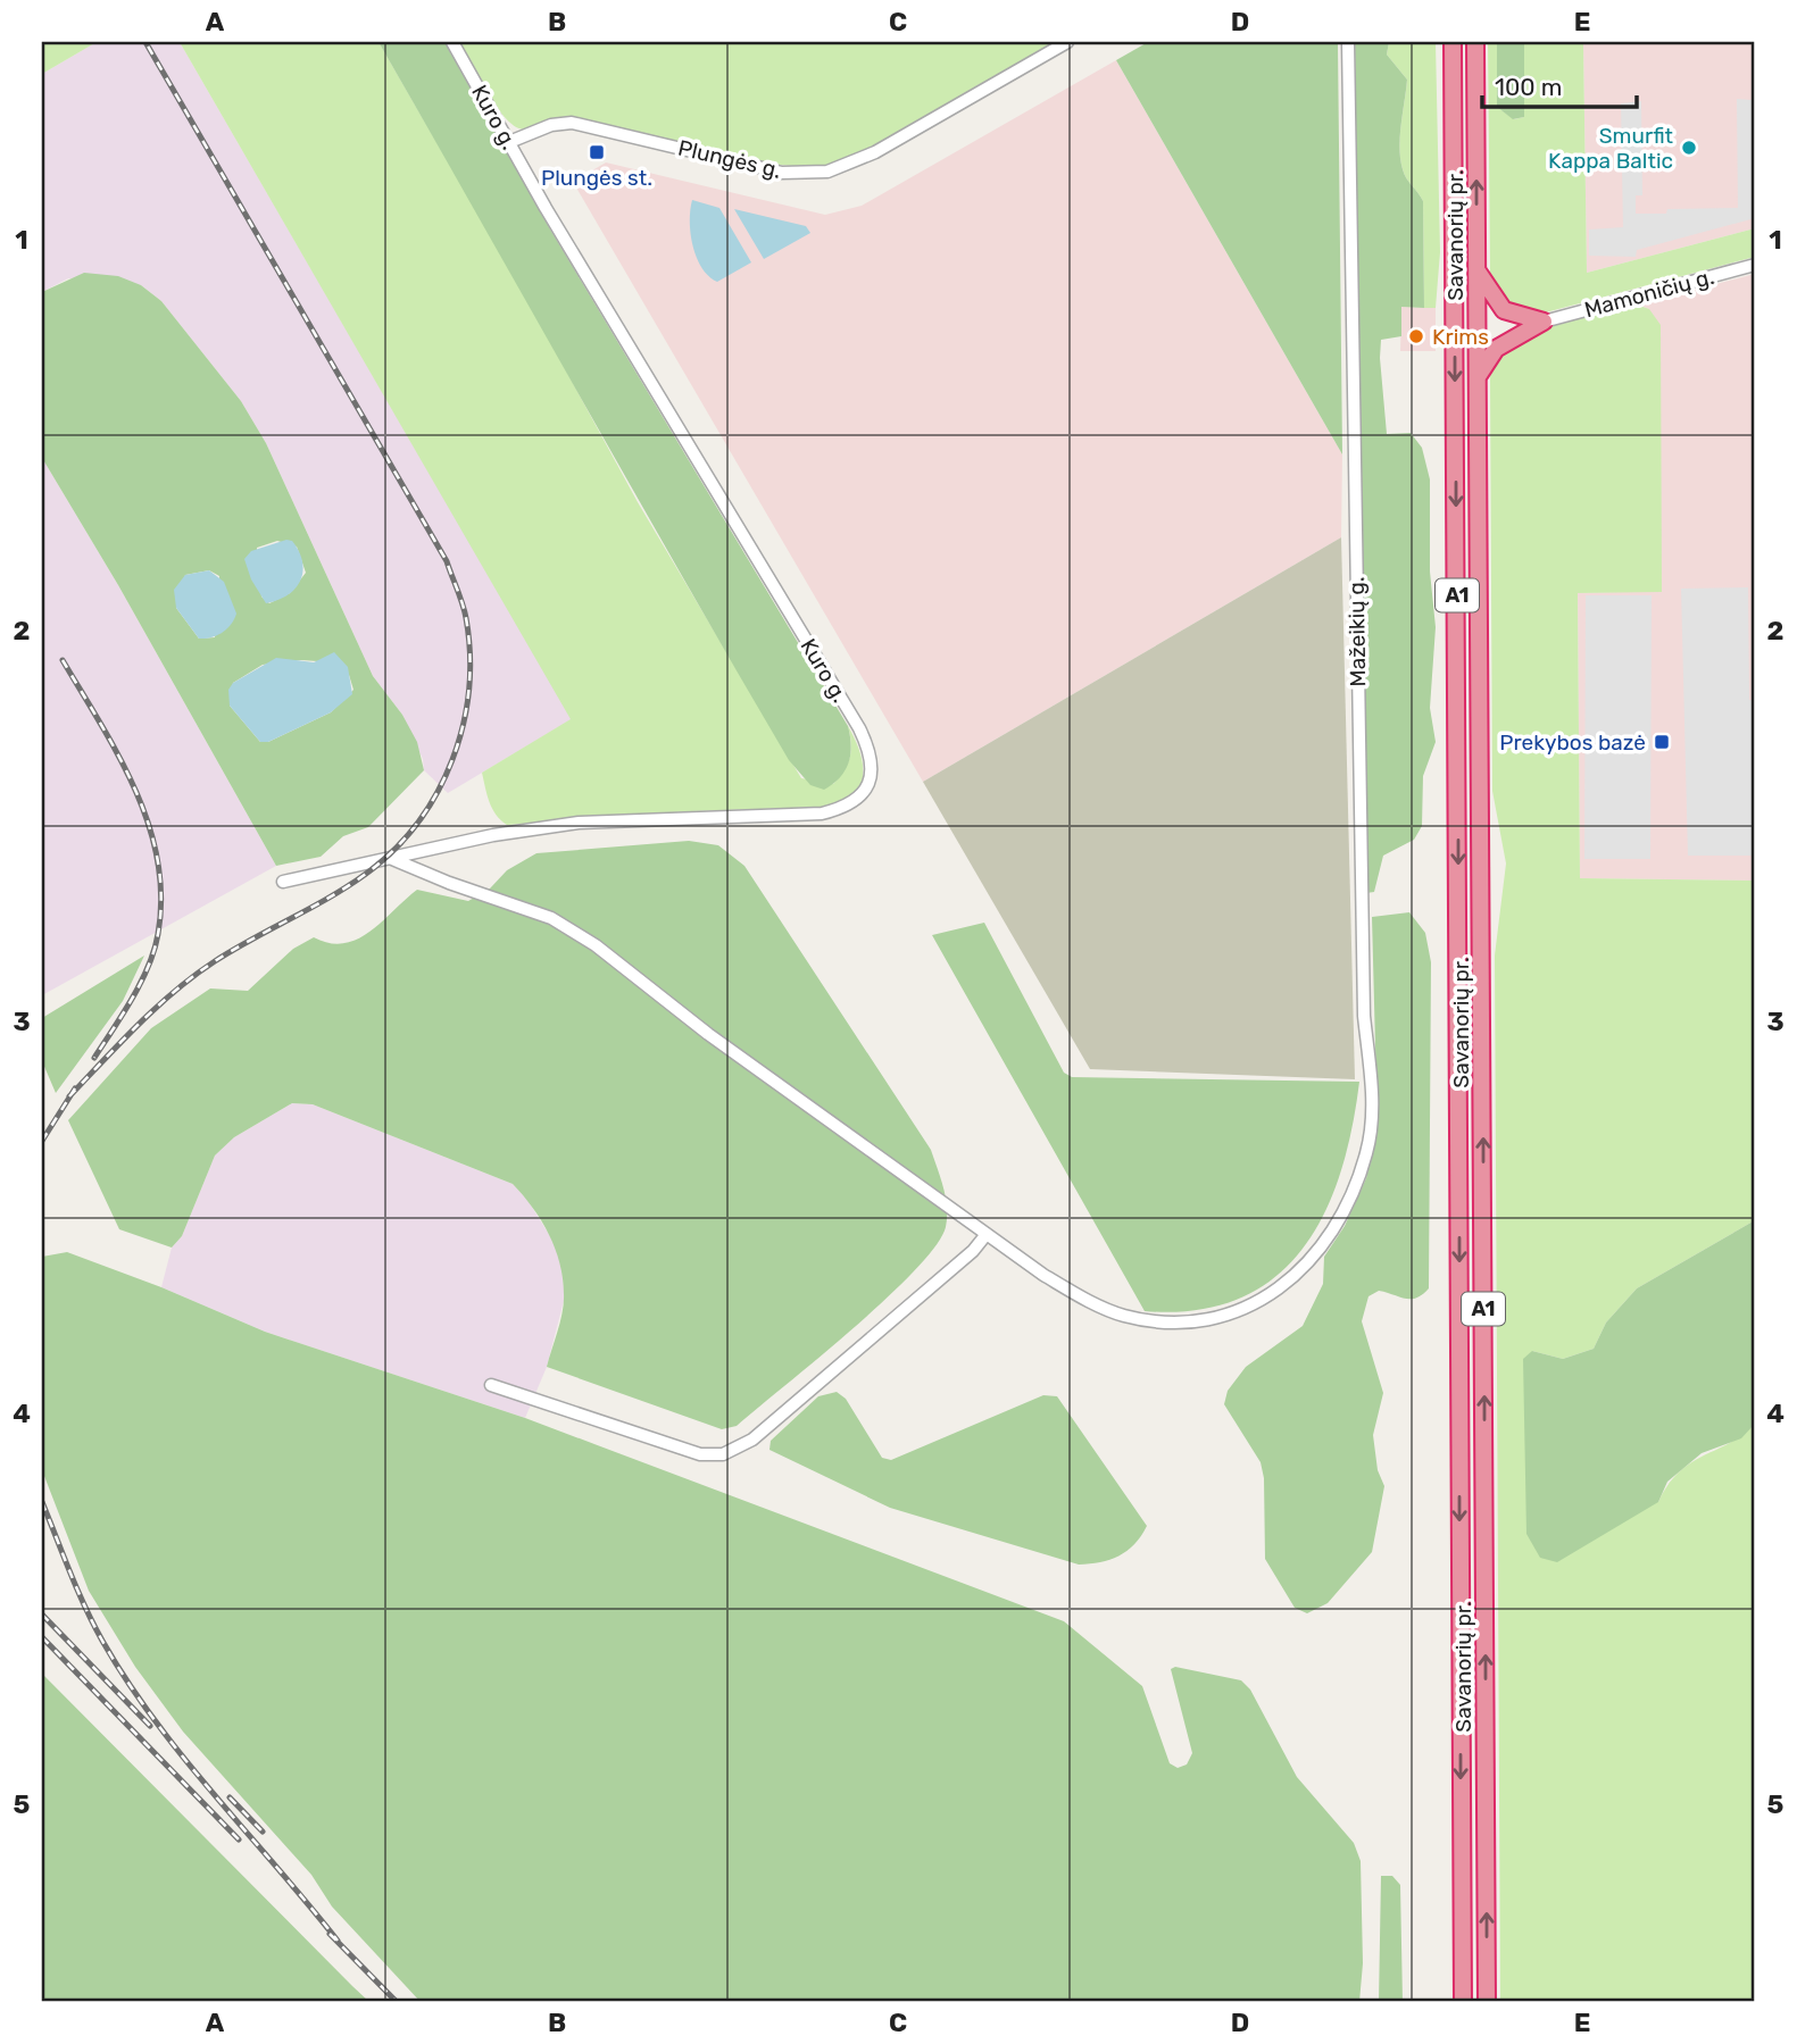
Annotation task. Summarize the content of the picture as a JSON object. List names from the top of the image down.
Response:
{
  "streets": {
    "highway": ["Savanorių pr.", "A1"],
    "street": [
      "Kuro g.",
      "Plungės g.",
      "Mamoničių g.",
      "Mažeikių g."
    ]
  },
  "crossings": [
    ["Kuro g.", "Plungės g."],
    ["Kuro g.", "Mažeikių g."]
  ],
  "places": {
    "other": ["Smurfit Kappa Baltic", "Krims"],
    "transit": ["Plungės st.", "Prekybos bazė"]
  },
  "scale_bar": "100 m",
  "grid": {
    "columns": [
      "A",
      "B",
      "C",
      "D",
      "E"
    ],
    "rows": [
      "1",
      "2",
      "3",
      "4",
      "5"
    ]
  }
}
